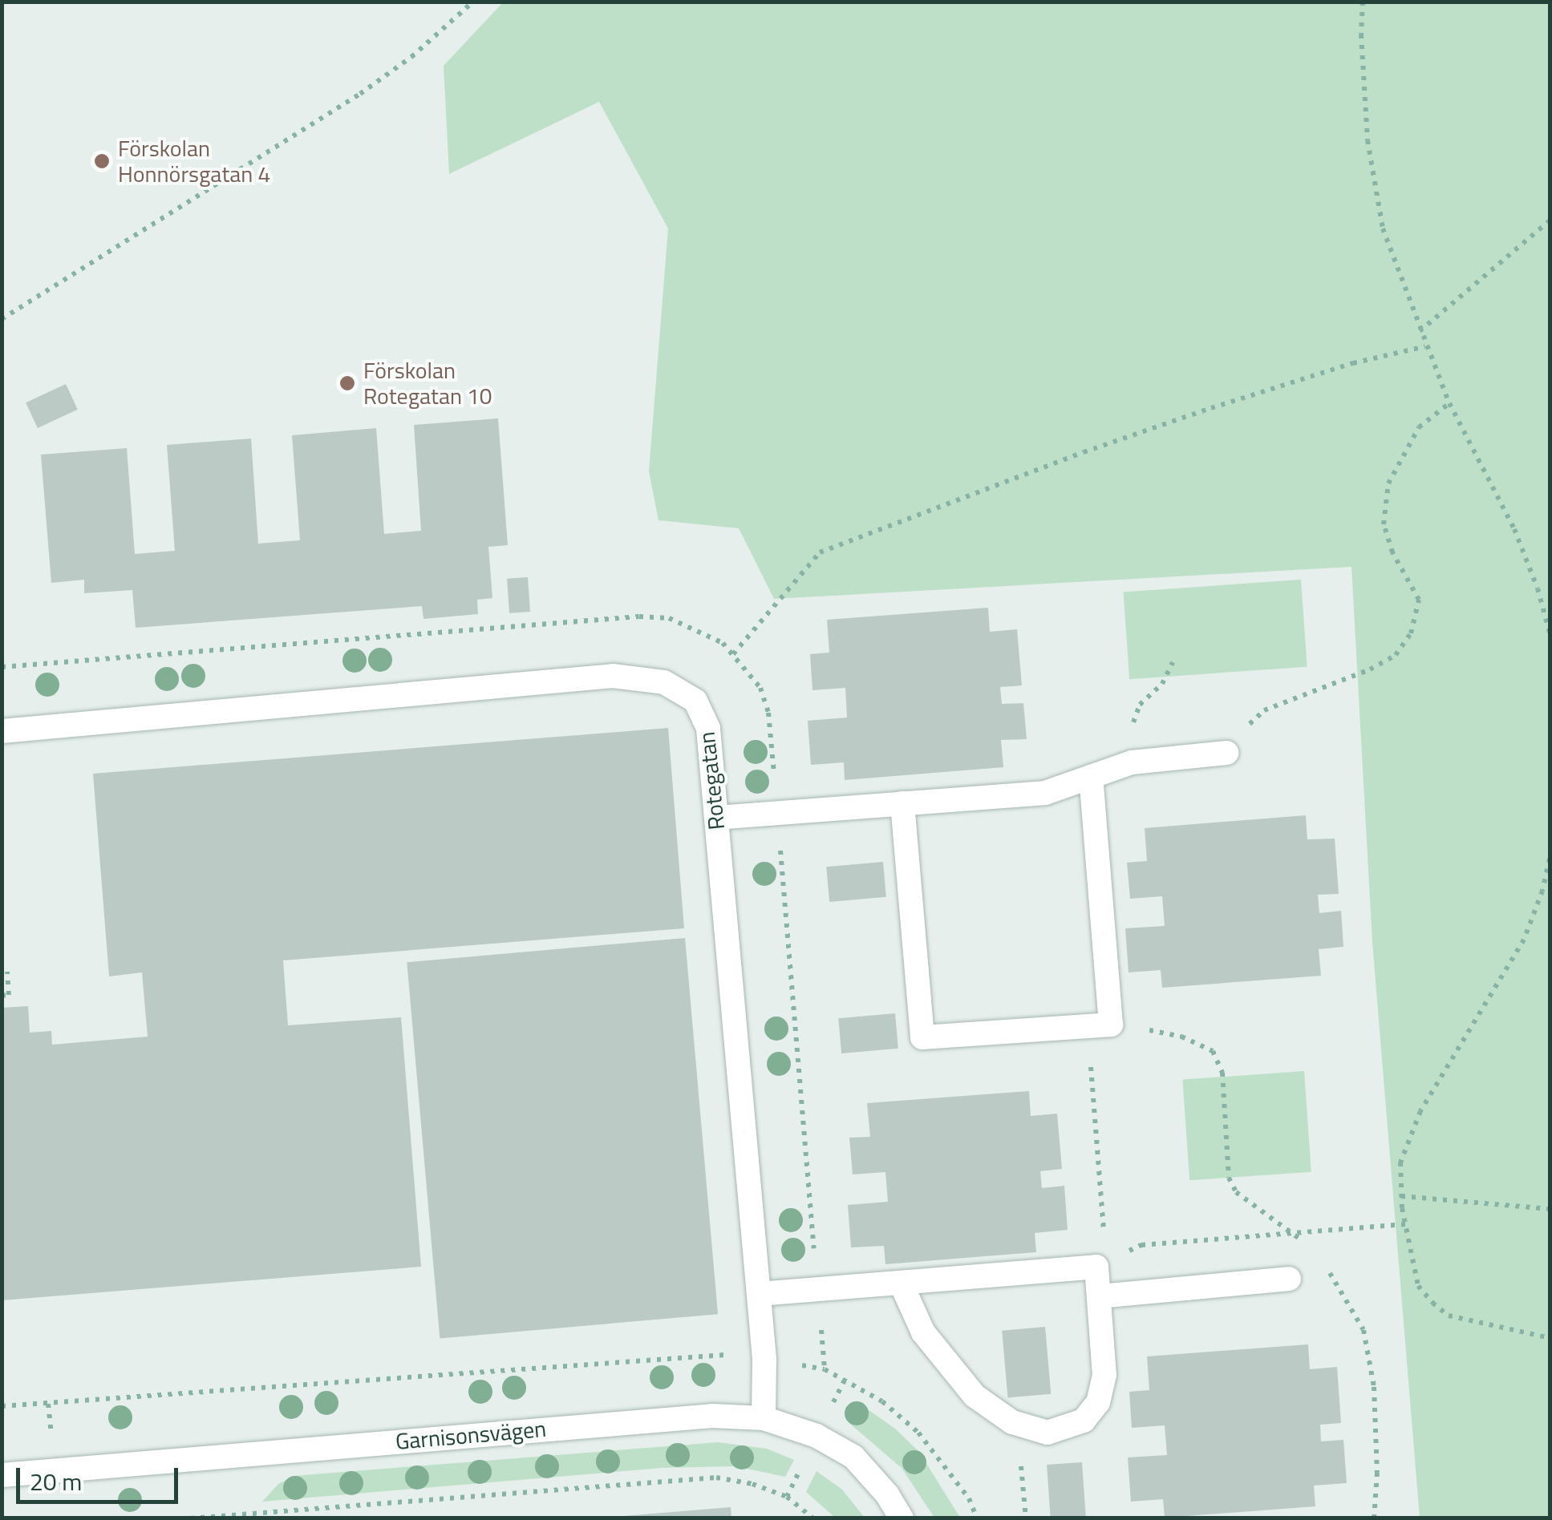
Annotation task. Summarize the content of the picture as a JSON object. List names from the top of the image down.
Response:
{
  "streets": {
    "street": ["Rotegatan", "Garnisonsvägen"]
  },
  "crossings": [
    ["Rotegatan", "Garnisonsvägen"]
  ],
  "places": ["Förskolan Honnörsgatan 4", "Förskolan Rotegatan 10"],
  "scale_bar": "20 m"
}
